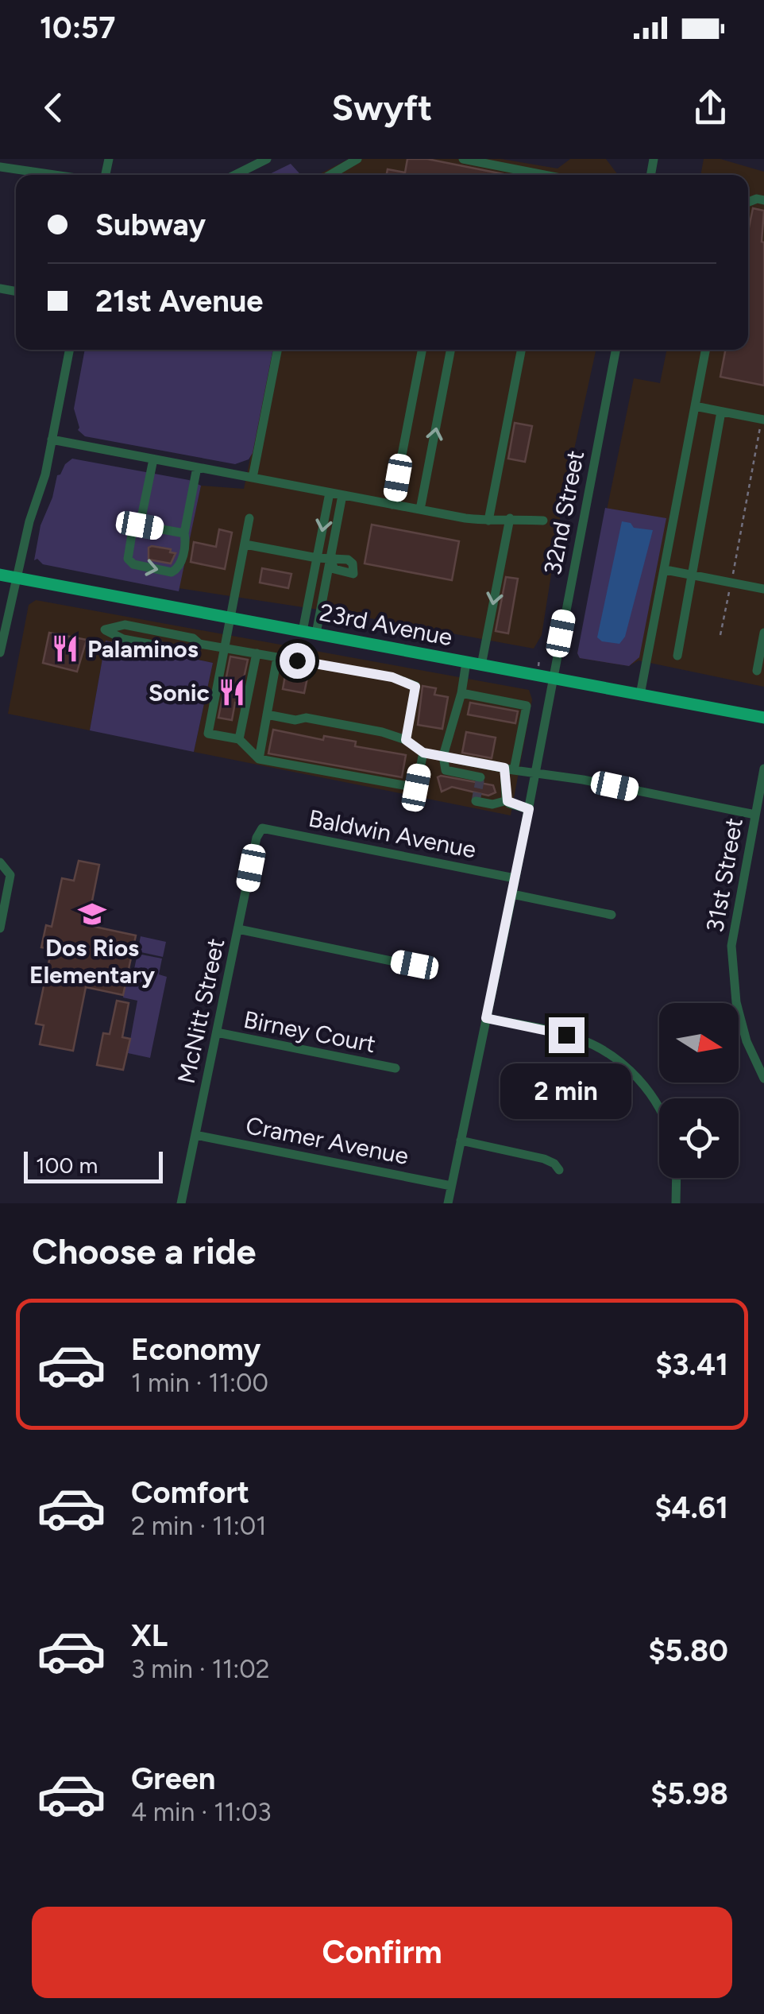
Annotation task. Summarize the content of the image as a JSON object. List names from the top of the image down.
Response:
{
  "streets": {
    "main road": ["23rd Avenue"],
    "street": [
      "32nd Street",
      "Baldwin Avenue",
      "31st Street",
      "McNitt Street",
      "Birney Court",
      "Cramer Avenue"
    ]
  },
  "crossings": [
    ["32nd Street", "23rd Avenue"],
    ["32nd Street", "Baldwin Avenue"],
    ["32nd Street", "Cramer Avenue"],
    ["Baldwin Avenue", "McNitt Street"],
    ["McNitt Street", "Birney Court"],
    ["McNitt Street", "Cramer Avenue"]
  ],
  "places": {
    "restaurant": ["Palaminos", "Sonic"],
    "school or university": ["Dos Rios Elementary"]
  },
  "scale_bar": "100 m",
  "north": "right",
  "page": {
    "status": "10:57",
    "header": "Swyft",
    "banner": ["Subway", "21st Avenue"],
    "bubble": "2 min",
    "scale": "100 m",
    "heading": "Choose a ride",
    "list": [
      {
        "name": "Economy",
        "note": "1 min · 11:00",
        "value": "$3.41"
      },
      {
        "name": "Comfort",
        "note": "2 min · 11:01",
        "value": "$4.61"
      },
      {
        "name": "XL",
        "note": "3 min · 11:02",
        "value": "$5.80"
      },
      {
        "name": "Green",
        "note": "4 min · 11:03",
        "value": "$5.98"
      }
    ],
    "buttons": "Confirm"
  }
}
